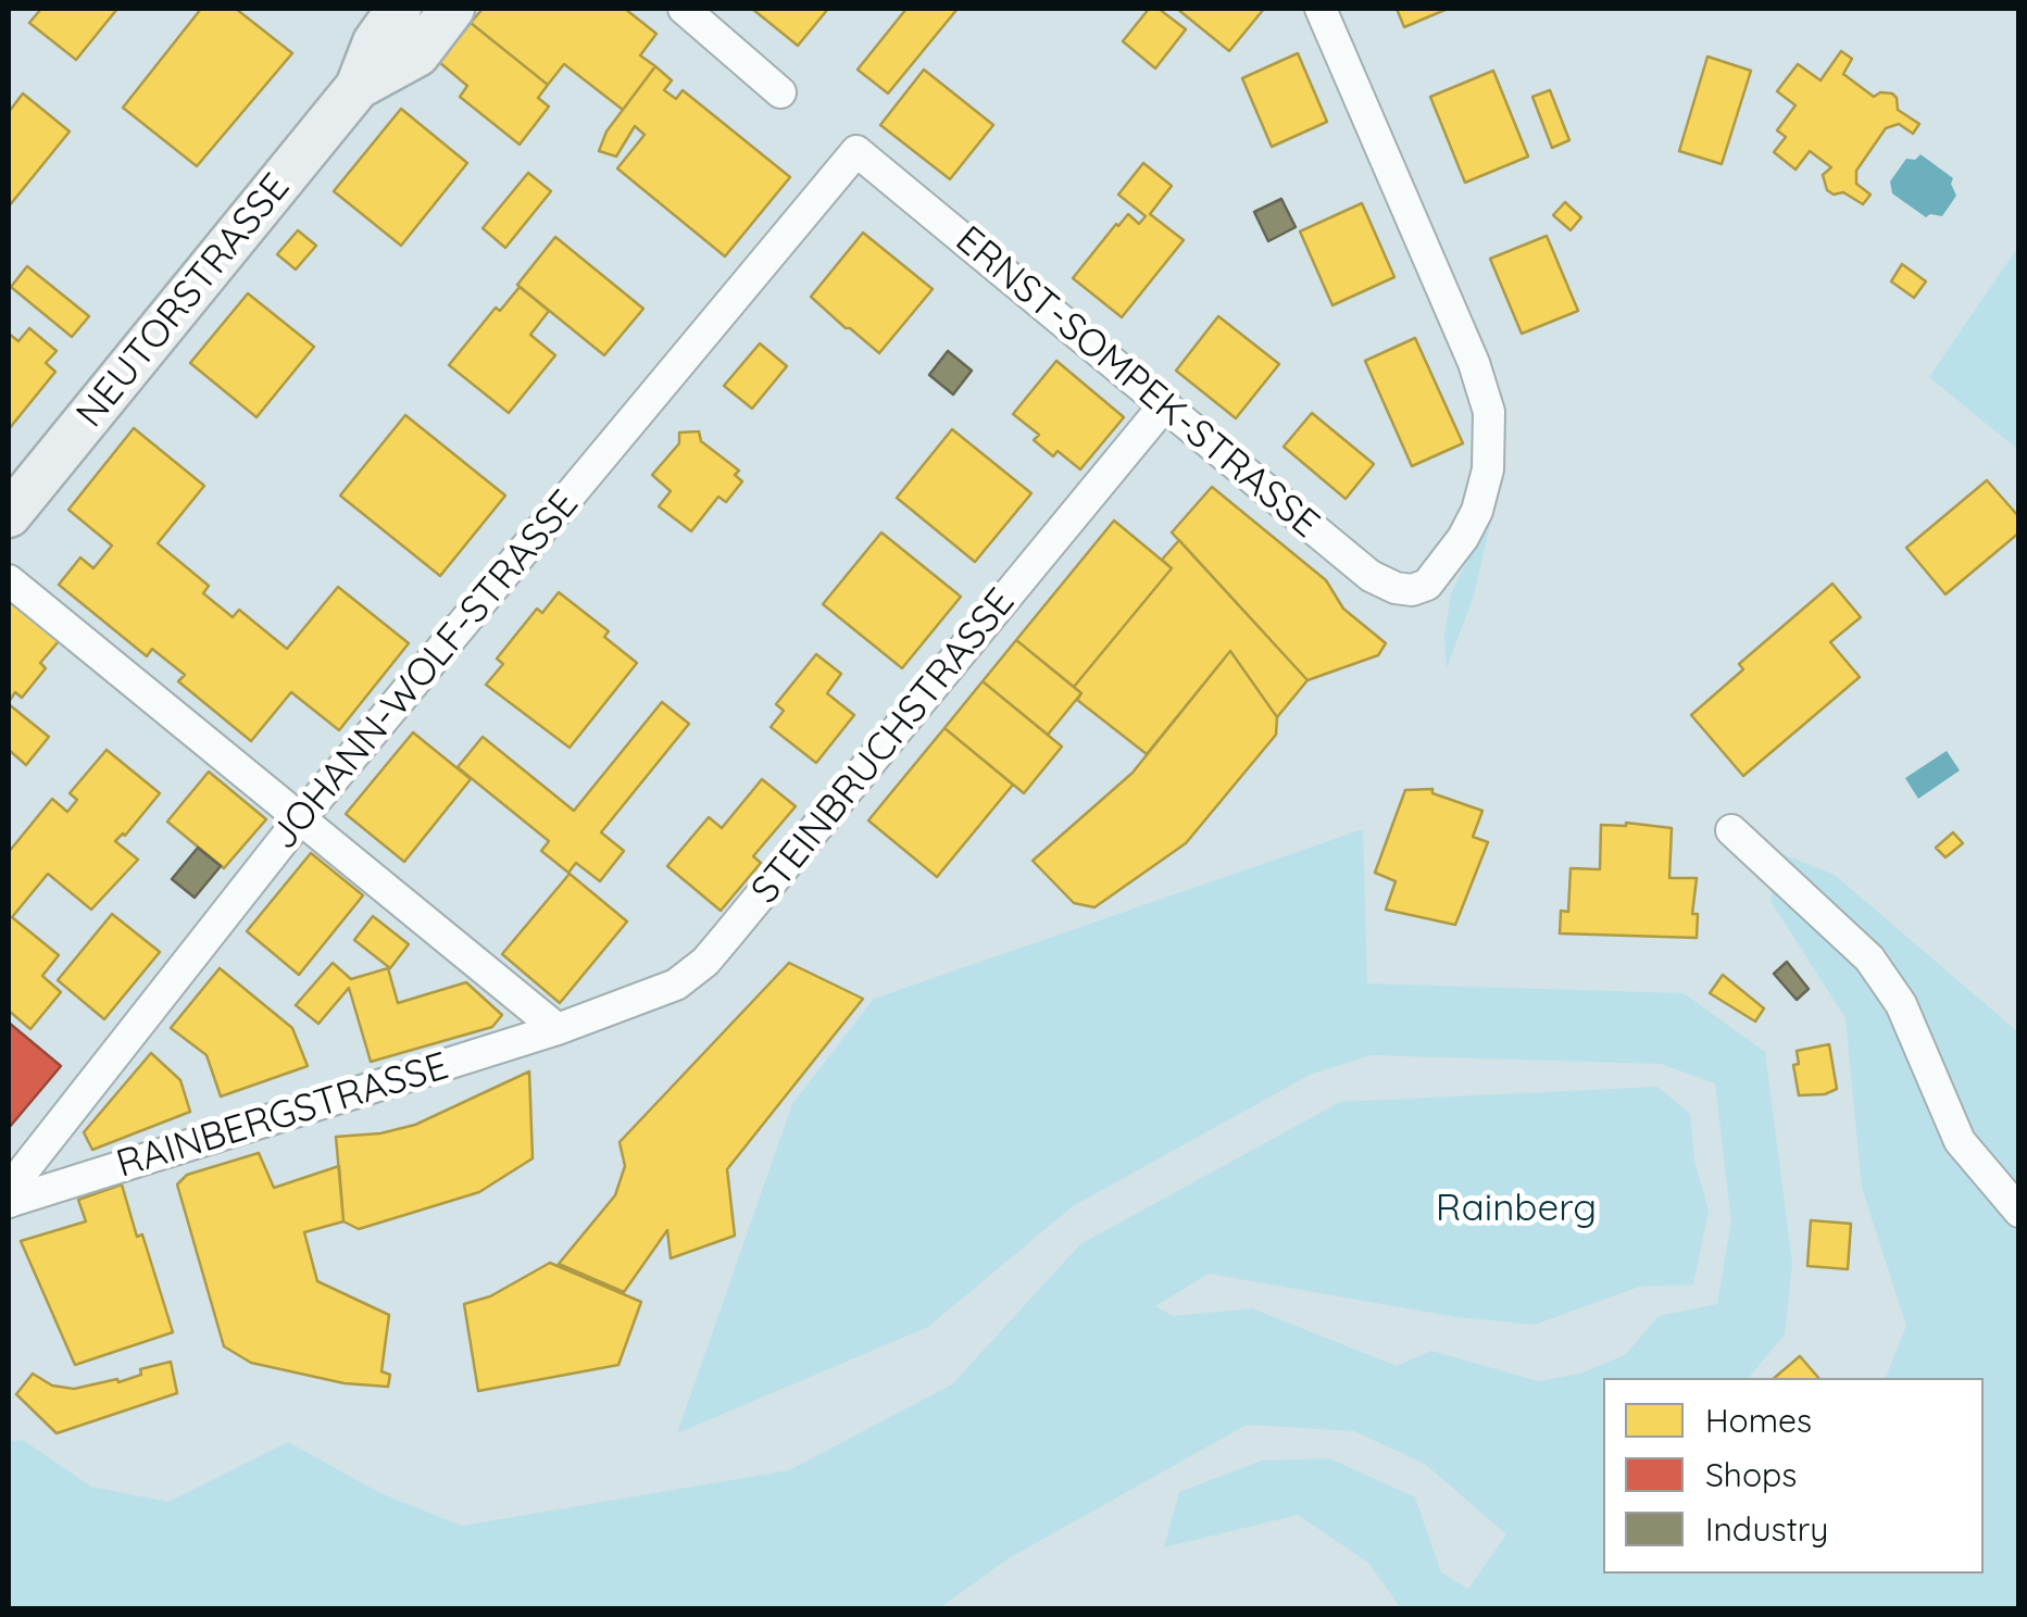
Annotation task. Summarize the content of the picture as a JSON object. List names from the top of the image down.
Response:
{
  "streets": {
    "street": [
      "NEUTORSTRASSE",
      "ERNST-SOMPEK-STRASSE",
      "JOHANN-WOLF-STRASSE",
      "STEINBRUCHSTRASSE",
      "RAINBERGSTRASSE"
    ]
  },
  "crossings": [
    ["ERNST-SOMPEK-STRASSE", "JOHANN-WOLF-STRASSE"],
    ["ERNST-SOMPEK-STRASSE", "STEINBRUCHSTRASSE"],
    ["JOHANN-WOLF-STRASSE", "RAINBERGSTRASSE"],
    ["STEINBRUCHSTRASSE", "RAINBERGSTRASSE"]
  ],
  "parks": ["Rainberg"],
  "legend": ["Homes", "Shops", "Industry"]
}
